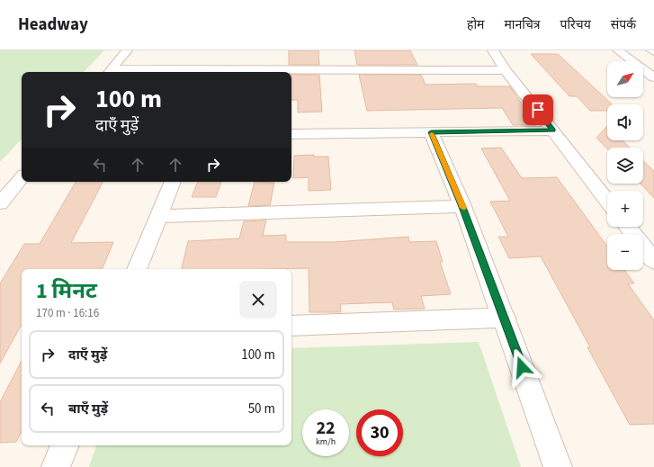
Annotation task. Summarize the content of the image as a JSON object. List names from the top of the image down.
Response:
{
  "north": "top right",
  "page": {
    "header": "Headway",
    "nav": [
      "होम",
      "मानचित्र",
      "परिचय",
      "संपर्क"
    ],
    "map_buttons": ["+", "−"],
    "turn": ["100 m", "दाएँ मुड़ें"],
    "heading": ["1 मिनट", "170 m · 16:16"],
    "list": [
      {
        "name": "दाएँ मुड़ें",
        "value": "100 m"
      },
      {
        "name": "बाएँ मुड़ें",
        "value": "50 m"
      }
    ],
    "speed": "22 km/h",
    "limit": "30"
  }
}
